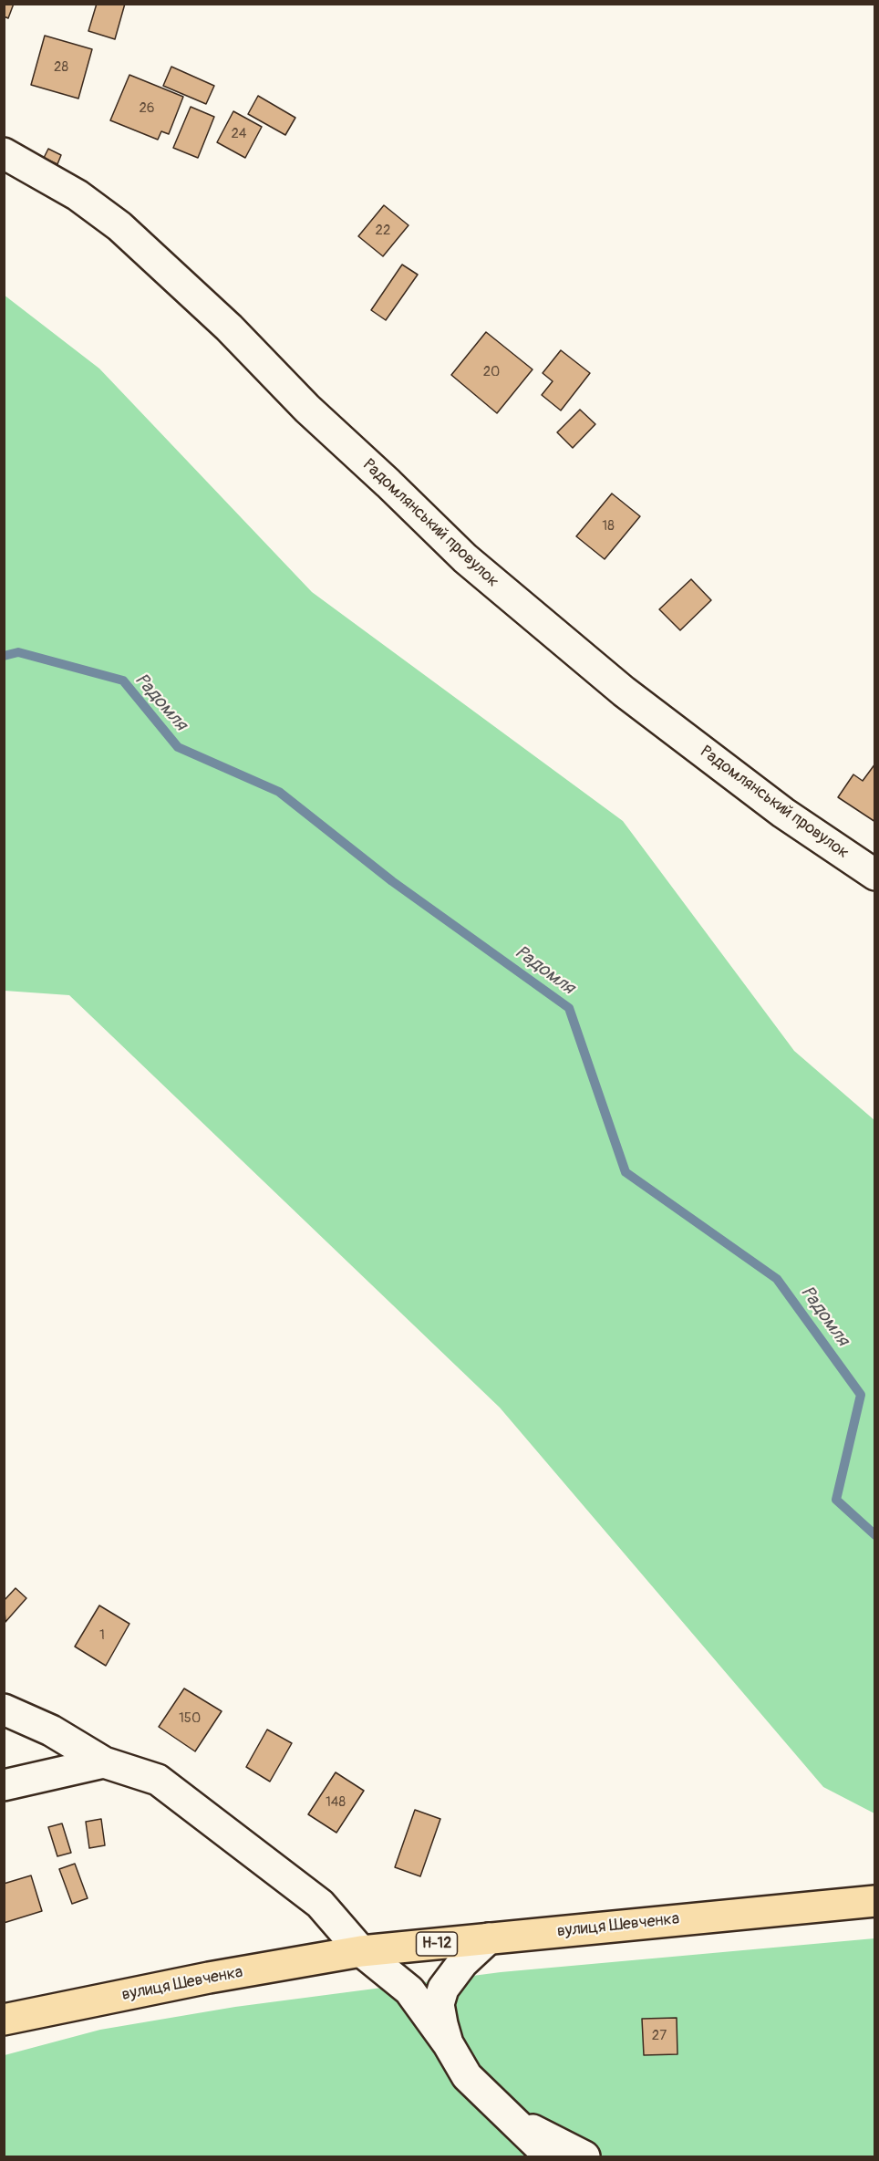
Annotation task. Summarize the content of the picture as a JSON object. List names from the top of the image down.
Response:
{
  "streets": {
    "main road": ["вулиця Шевченка", "Н-12"],
    "street": ["Радомлянський провулок"]
  },
  "water": ["Радомля"],
  "house_numbers": [
    "28",
    "26",
    "24",
    "22",
    "20",
    "18",
    "1",
    "150",
    "148",
    "27"
  ]
}
